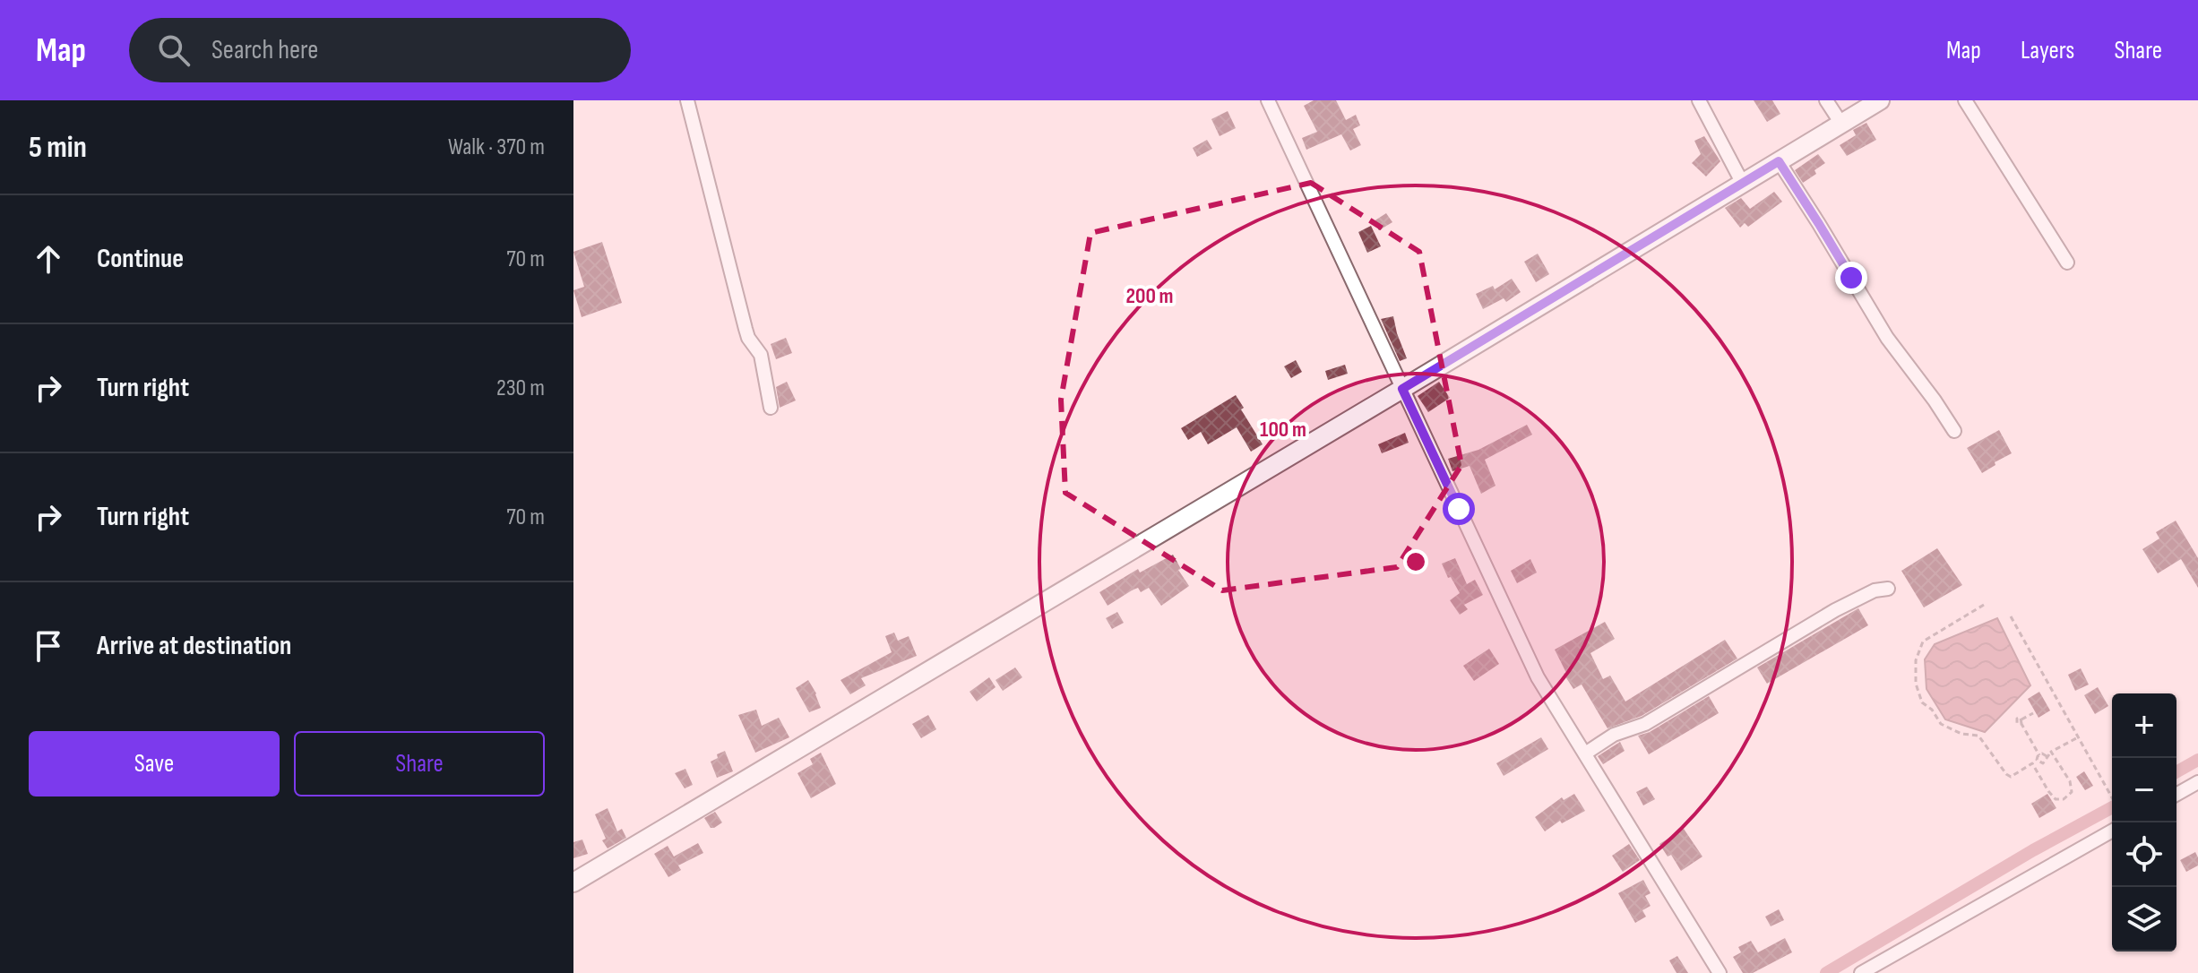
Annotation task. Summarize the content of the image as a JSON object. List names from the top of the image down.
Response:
{
  "page": {
    "header": "Map",
    "search": "Search here",
    "nav": ["Map", "Layers", "Share"],
    "heading": ["5 min", "Walk · 370 m"],
    "list": [
      ["Continue", "70 m"],
      ["Turn right", "230 m"],
      ["Turn right", "70 m"],
      "Arrive at destination"
    ],
    "map_buttons": ["+", "−"],
    "buttons": ["Save", "Share"]
  },
  "rings": ["200 m", "100 m"]
}
